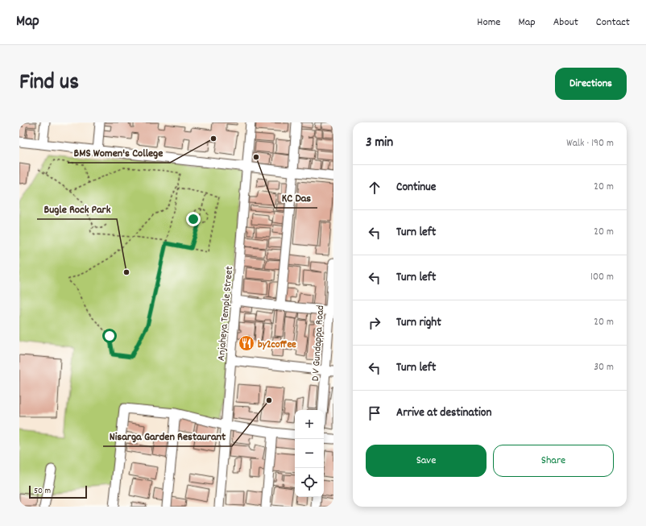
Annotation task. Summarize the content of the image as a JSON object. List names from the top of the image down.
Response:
{
  "streets": {
    "street": ["Anjaheya Temple Street", "D V Gundappa Road"]
  },
  "places": {
    "other": [
      "BMS Women's College",
      "KC Das",
      "Bugle Rock Park",
      "Nisarga Garden Restaurant"
    ],
    "restaurant": ["by2coffee"]
  },
  "scale_bar": "50 m",
  "page": {
    "header": "Map",
    "nav": [
      "Home",
      "Map",
      "About",
      "Contact"
    ],
    "title": "Find us",
    "buttons": [
      "Directions",
      ["Save", "Share"]
    ],
    "heading": ["3 min", "Walk · 190 m"],
    "list": [
      ["Continue", "20 m"],
      ["Turn left", "20 m"],
      ["Turn left", "100 m"],
      ["Turn right", "20 m"],
      ["Turn left", "30 m"],
      "Arrive at destination"
    ],
    "map_buttons": ["+", "−"],
    "scale": "50 m"
  }
}
